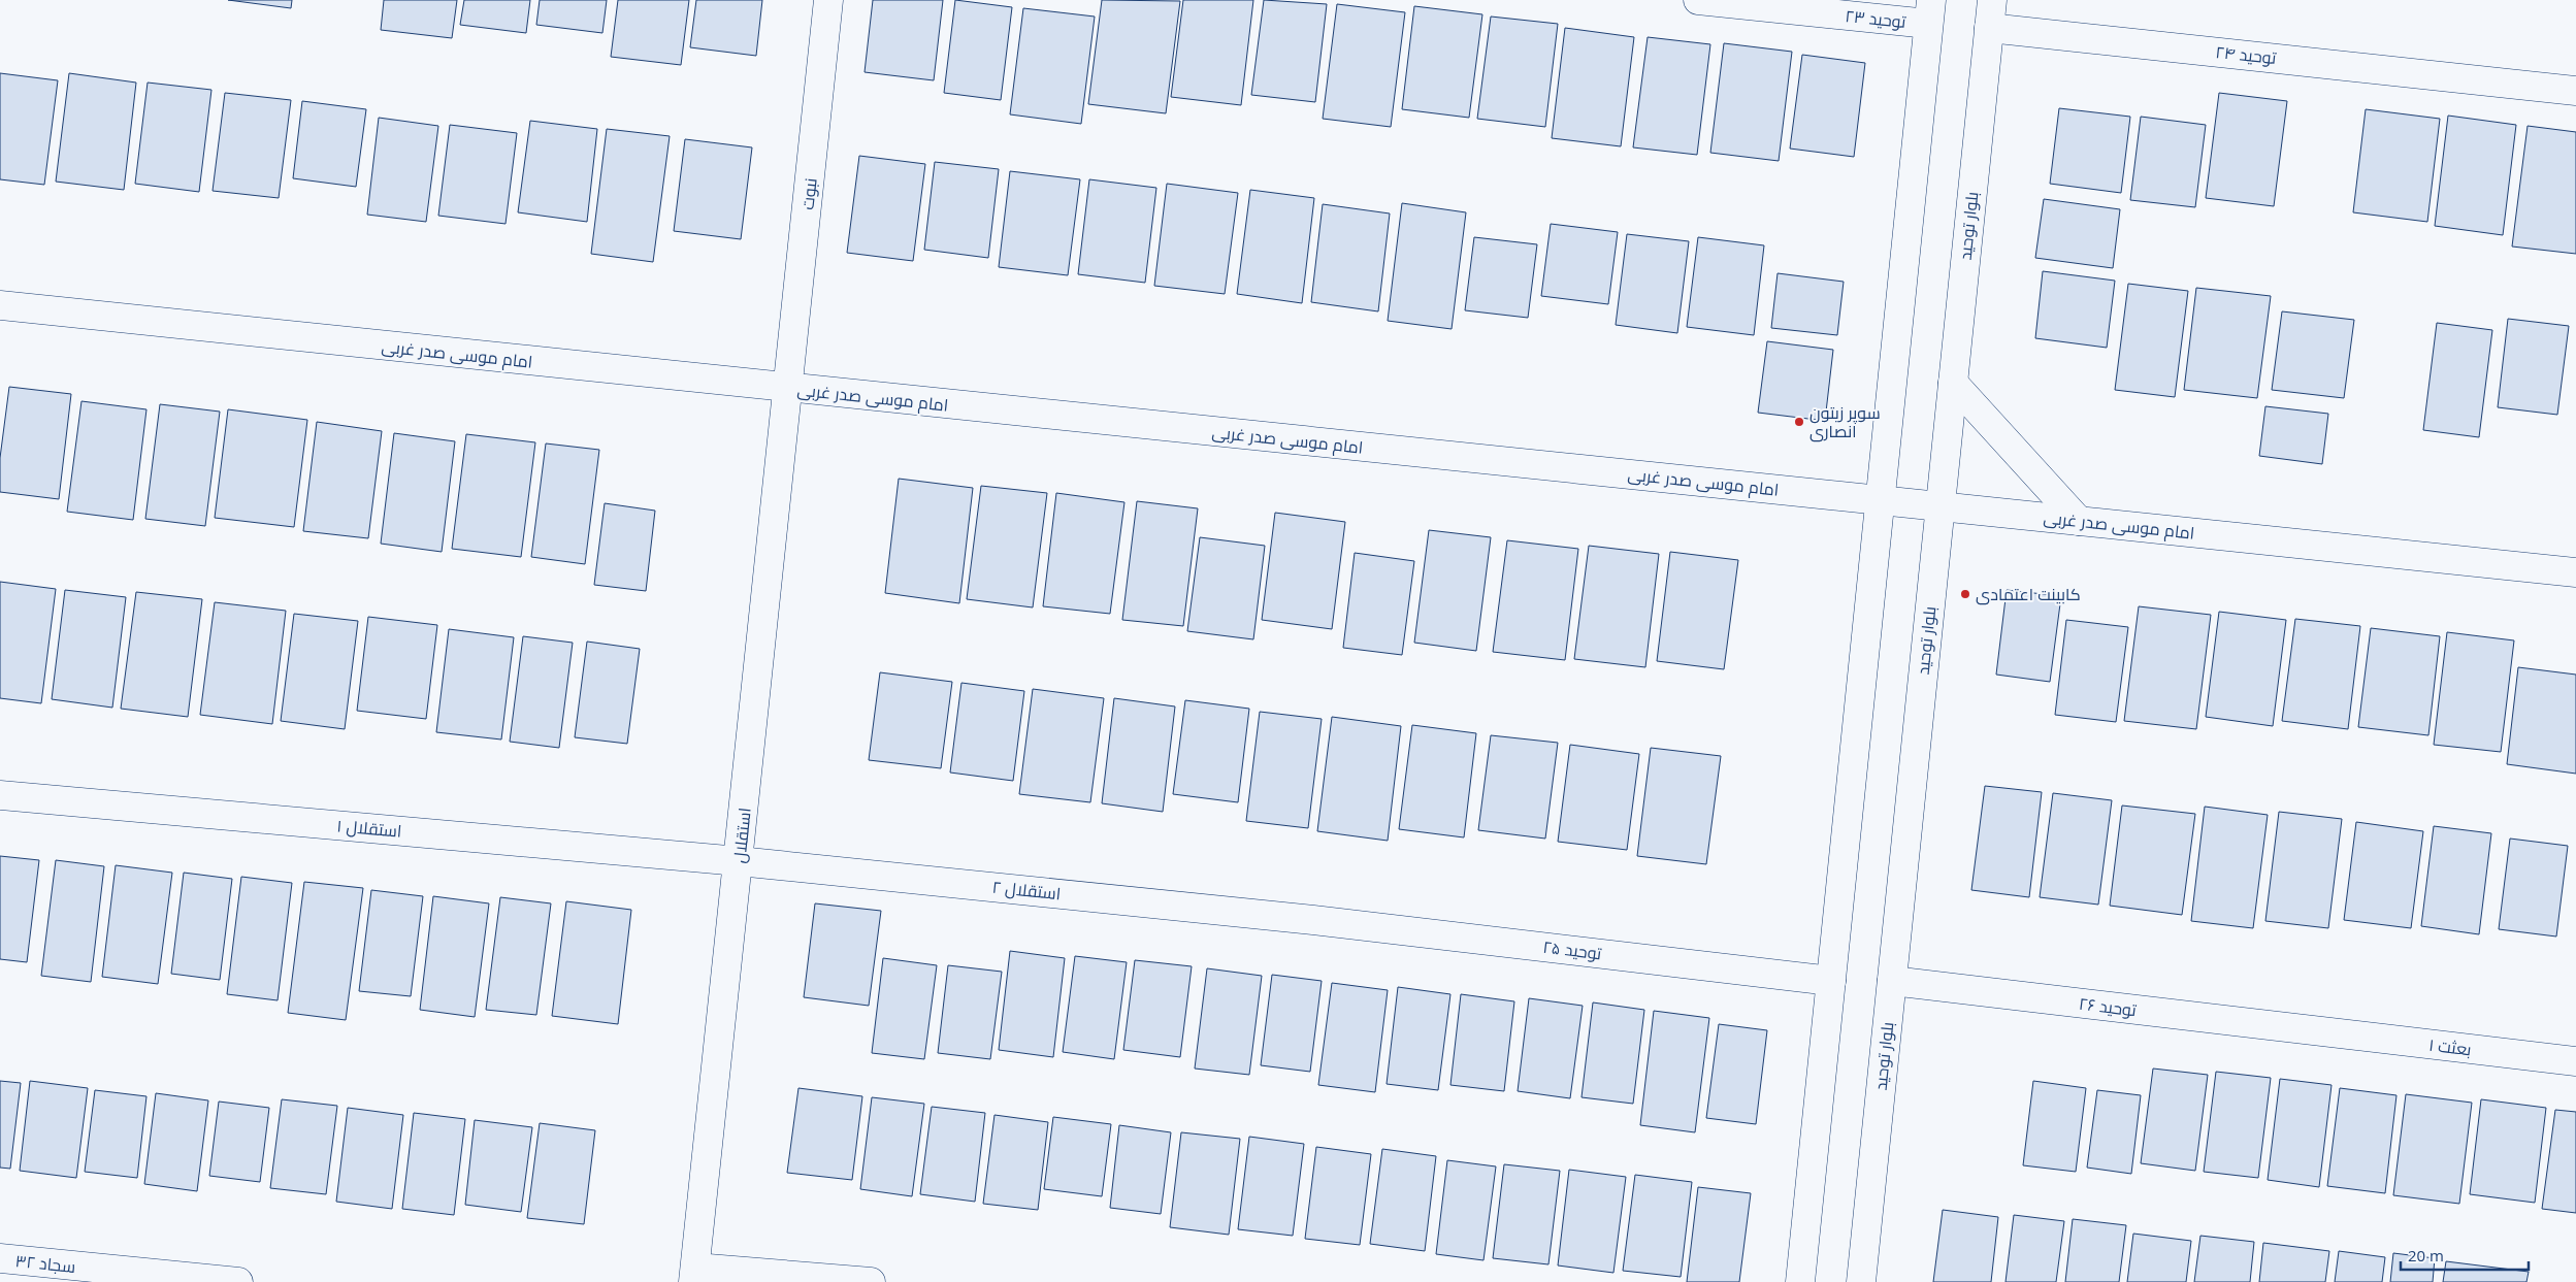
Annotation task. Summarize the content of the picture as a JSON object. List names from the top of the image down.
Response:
{
  "streets": {
    "street": [
      "توحید ۲۳",
      "توحید ۲۴",
      "نبوت",
      "بلوار توحید",
      "امام موسی صدر غربی",
      "استقلال ۱",
      "استقلال",
      "استقلال ۲",
      "توحید ۲۵",
      "توحید ۲۶",
      "بعثت ۱",
      "سجاد ۳۲"
    ]
  },
  "crossings": [
    ["توحید ۲۴", "بلوار توحید"],
    ["نبوت", "امام موسی صدر غربی"],
    ["نبوت", "استقلال"],
    ["بلوار توحید", "امام موسی صدر غربی"],
    ["بلوار توحید", "توحید ۲۶"],
    ["امام موسی صدر غربی", "استقلال"],
    ["استقلال ۱", "استقلال"],
    ["استقلال ۱", "استقلال ۲"],
    ["استقلال", "استقلال ۲"],
    ["استقلال ۲", "توحید ۲۵"],
    ["توحید ۲۶", "بعثت ۱"]
  ],
  "places": ["سوپر زیتون انصاری", "کابینت اعتمادی"],
  "scale_bar": "20 m"
}
